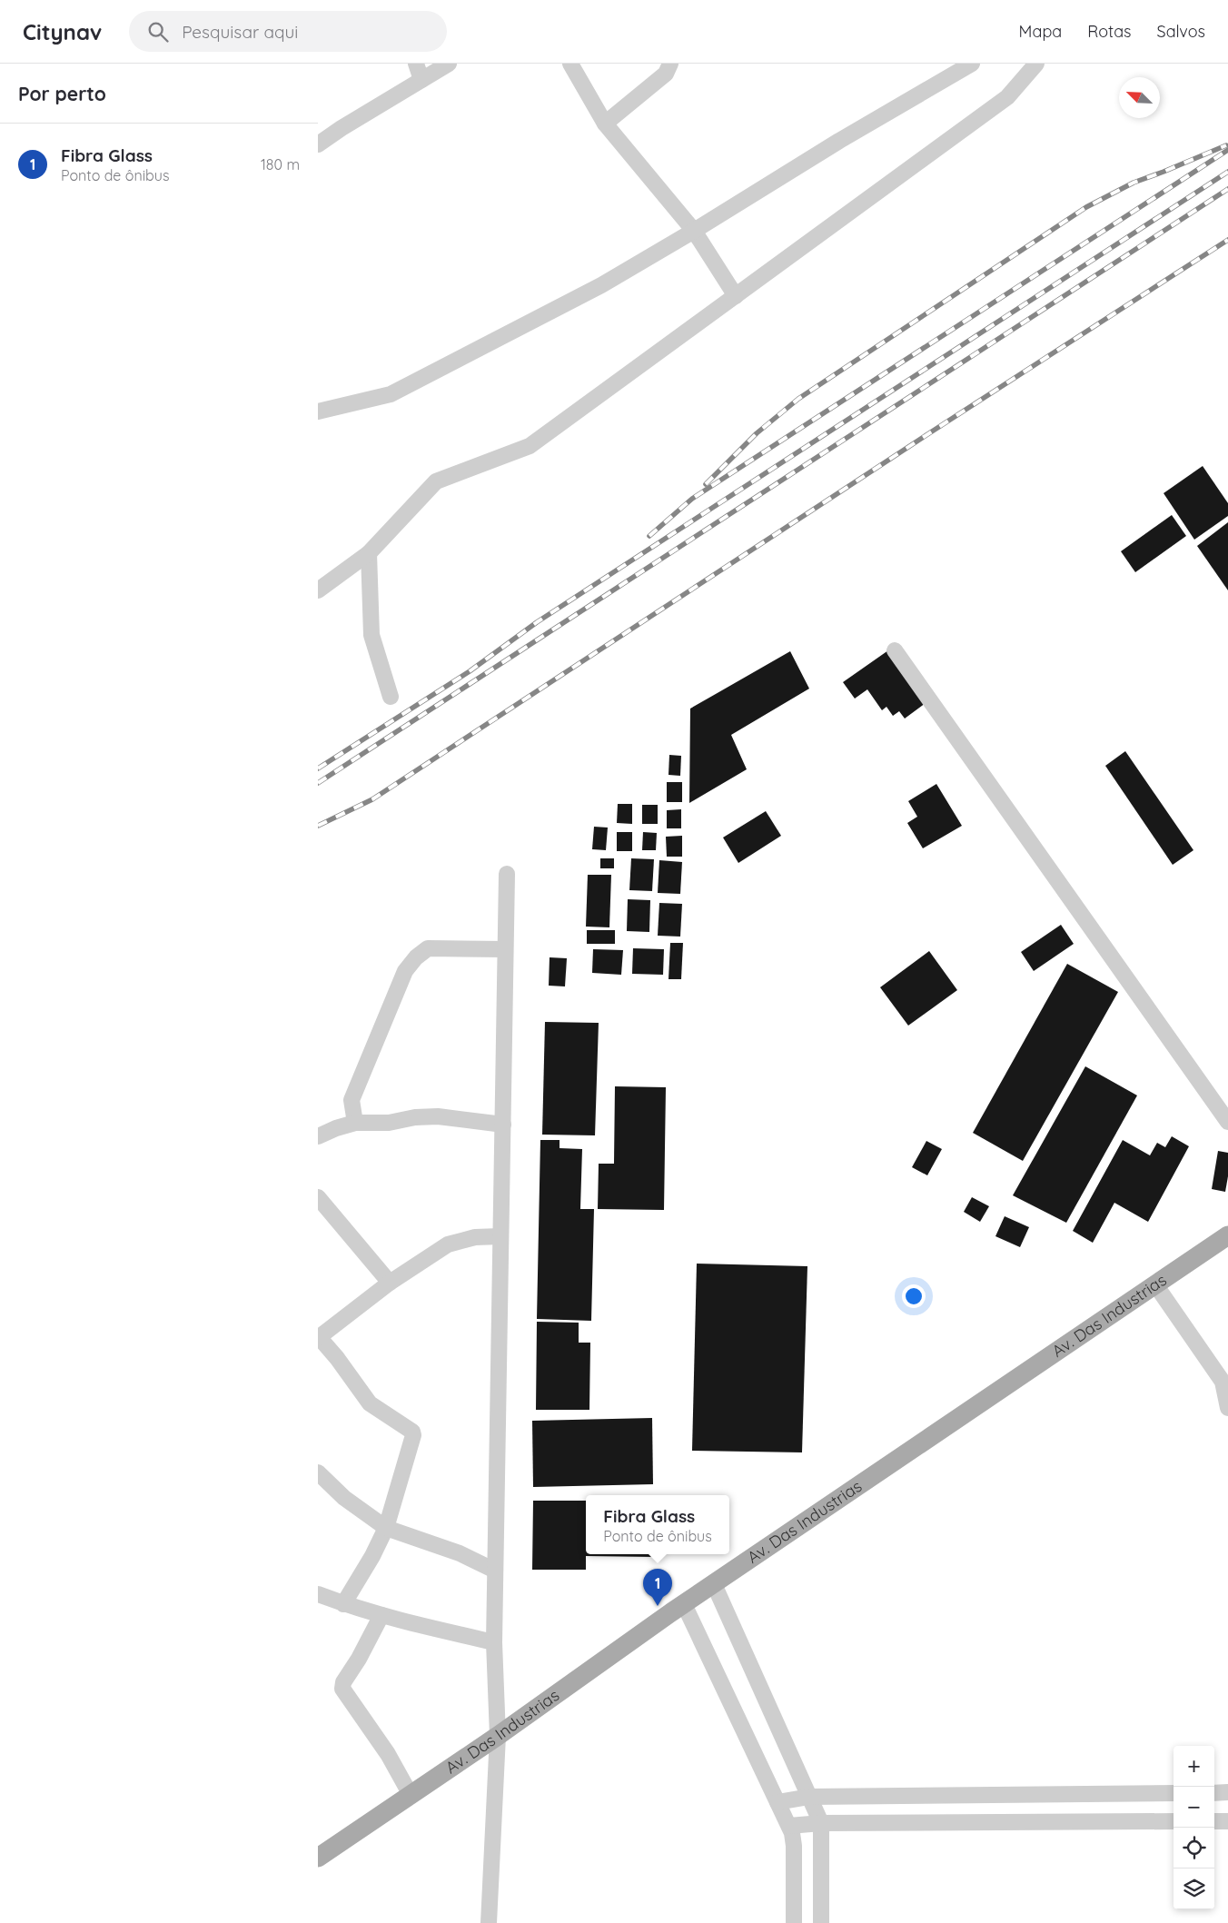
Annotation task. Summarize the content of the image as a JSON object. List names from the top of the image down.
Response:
{
  "streets": {
    "main road": ["Av. Das Industrias"]
  },
  "north": "top left",
  "page": {
    "header": "Citynav",
    "search": "Pesquisar aqui",
    "nav": ["Mapa", "Rotas", "Salvos"],
    "heading": "Por perto",
    "list": [
      {
        "mark": "1",
        "name": "Fibra Glass",
        "note": "Ponto de ônibus",
        "value": "180 m"
      }
    ],
    "popup": ["Fibra Glass", "Ponto de ônibus"],
    "pins": "1",
    "map_buttons": ["+", "−"]
  }
}
